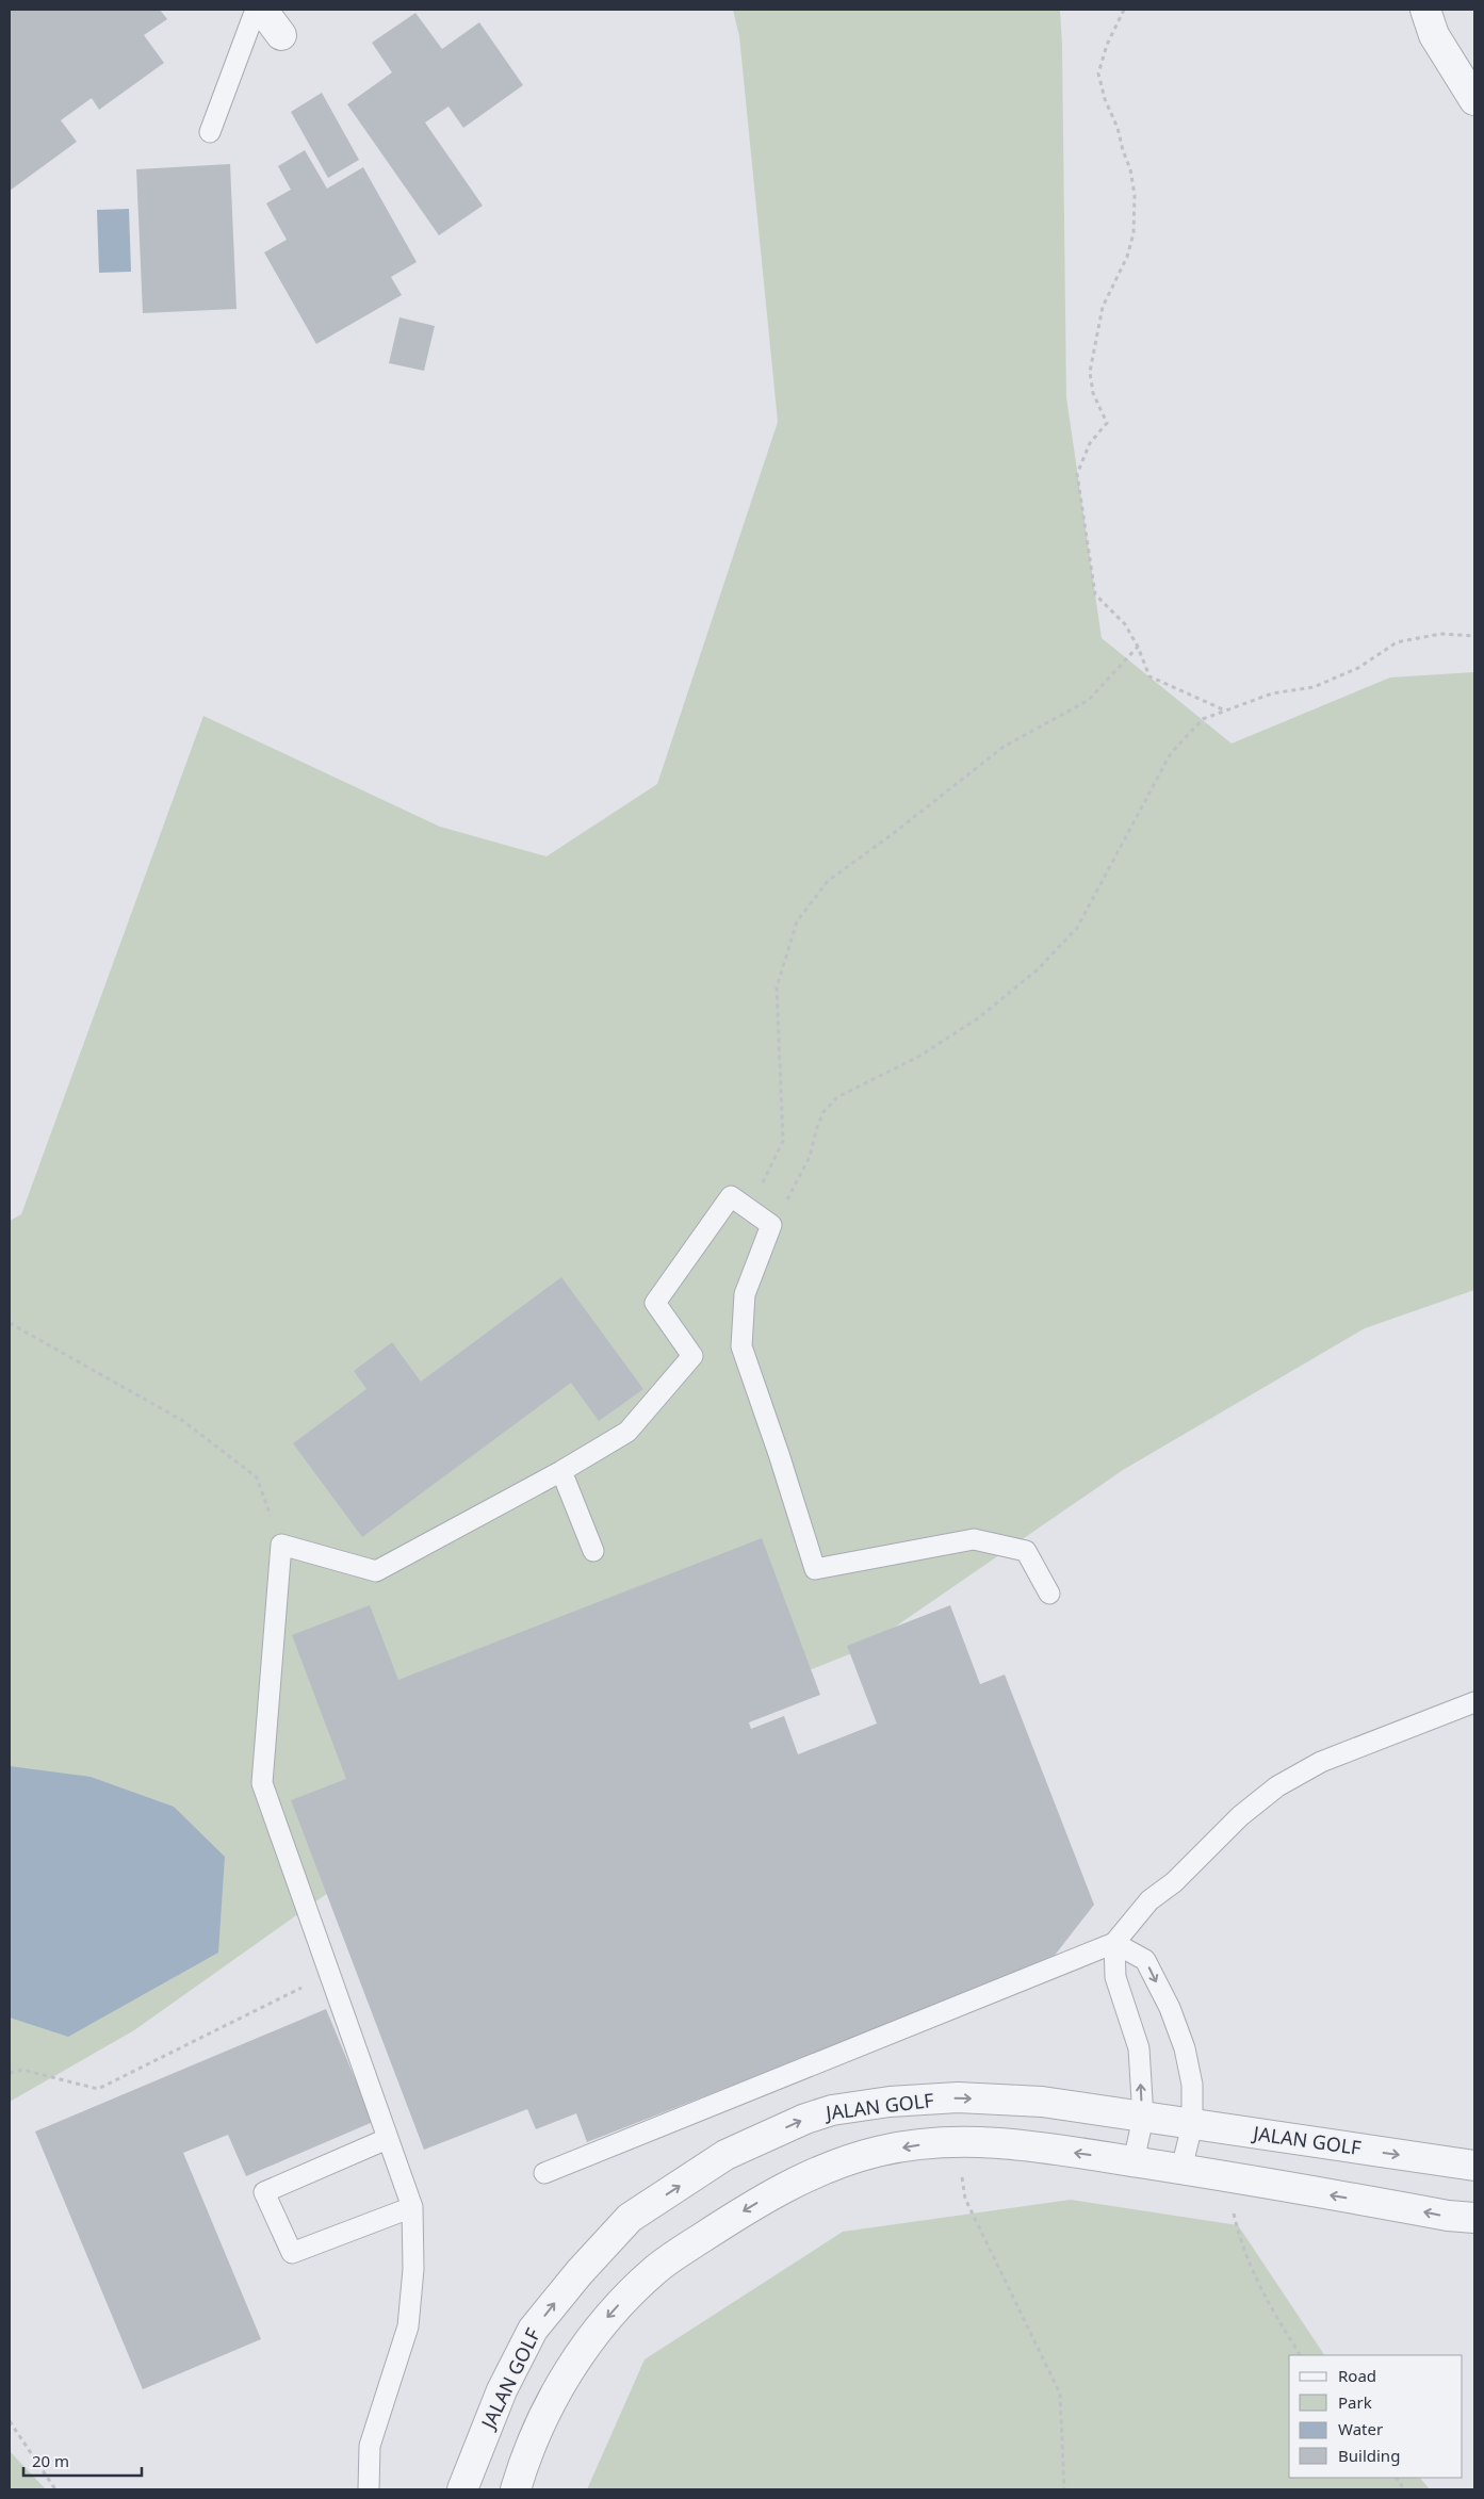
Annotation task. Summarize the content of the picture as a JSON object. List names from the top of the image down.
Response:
{
  "streets": {
    "street": ["JALAN GOLF"]
  },
  "one_way": ["JALAN GOLF"],
  "legend": [
    "Road",
    "Park",
    "Water",
    "Building"
  ],
  "scale_bar": "20 m"
}
